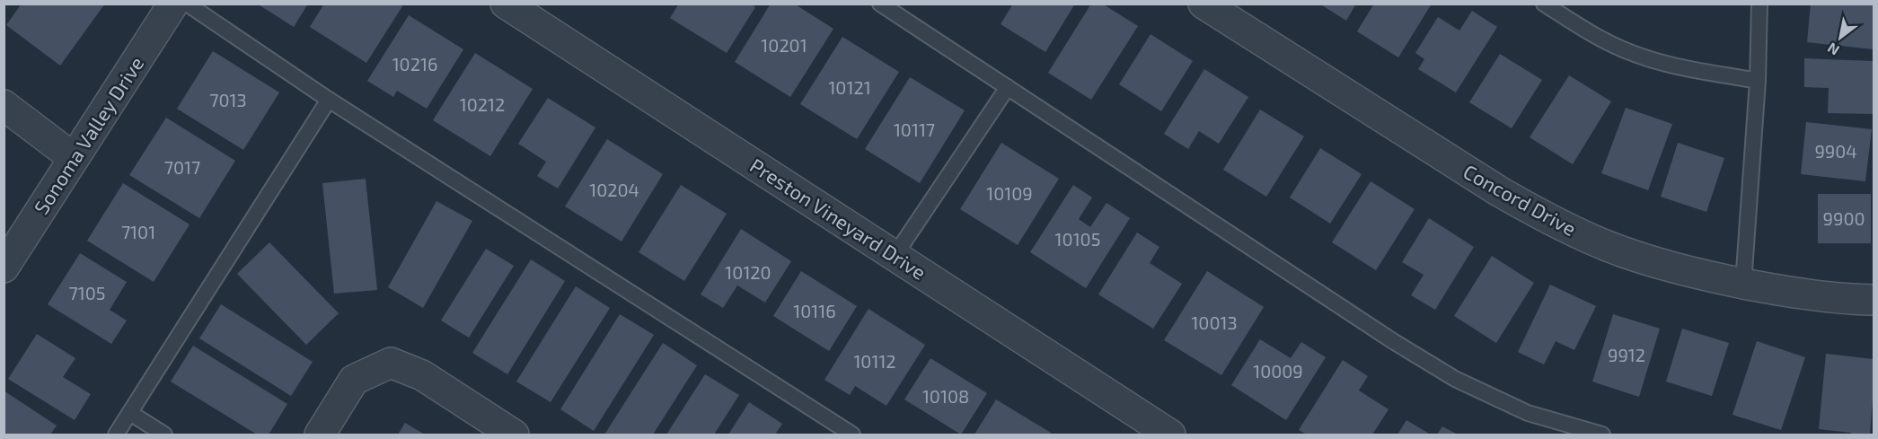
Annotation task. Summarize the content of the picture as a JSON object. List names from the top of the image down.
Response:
{
  "streets": {
    "street": ["Sonoma Valley Drive", "Concord Drive", "Preston Vineyard Drive"]
  },
  "house_numbers": [
    "10201",
    "10216",
    "10121",
    "7013",
    "10212",
    "10117",
    "9904",
    "7017",
    "10204",
    "10109",
    "9900",
    "7101",
    "10105",
    "10120",
    "7105",
    "10116",
    "10013",
    "9912",
    "10112",
    "10009",
    "10108"
  ],
  "north": "bottom left"
}
